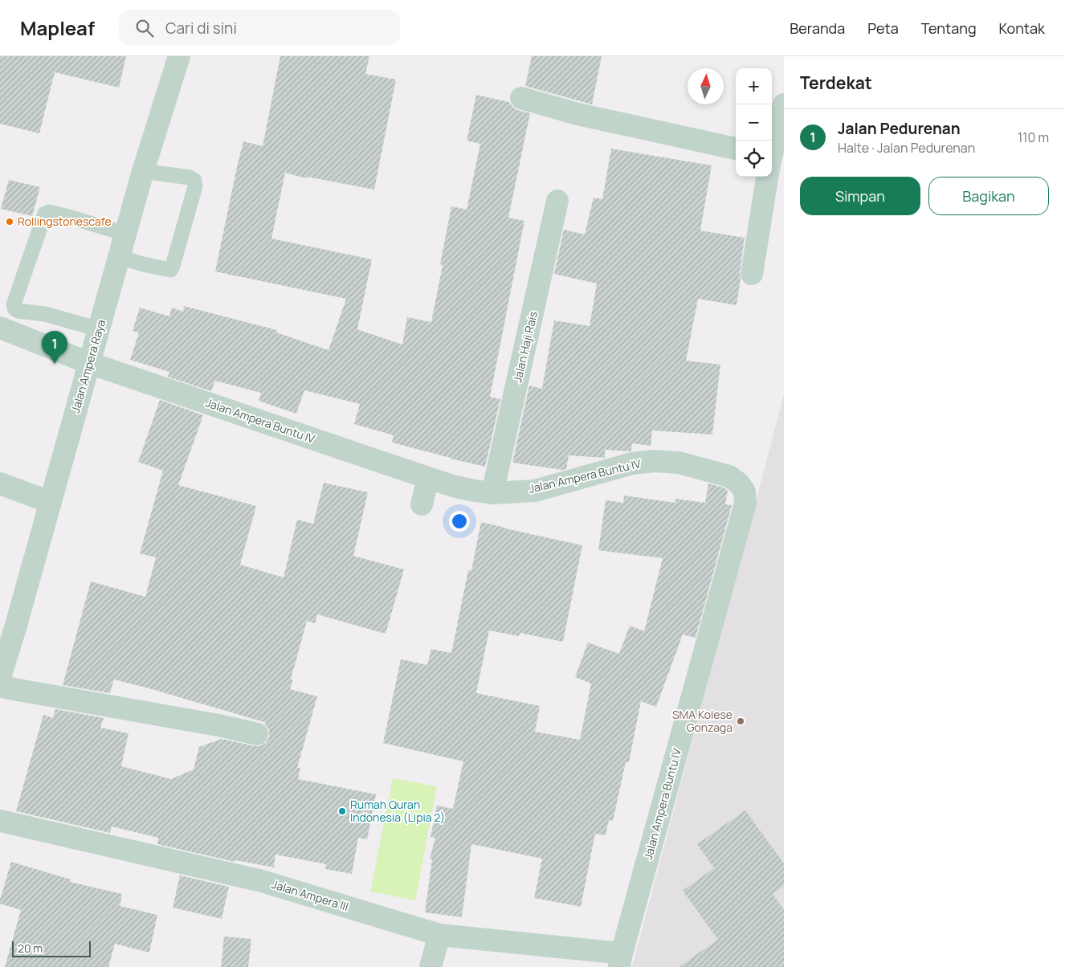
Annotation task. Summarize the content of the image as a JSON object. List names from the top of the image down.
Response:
{
  "streets": {
    "street": [
      "Jalan Haji Rais",
      "Jalan Ampera Raya",
      "Jalan Ampera Buntu IV",
      "Jalan Ampera III"
    ]
  },
  "crossings": [
    ["Jalan Haji Rais", "Jalan Ampera Buntu IV"],
    ["Jalan Ampera Raya", "Jalan Ampera Buntu IV"],
    ["Jalan Ampera Buntu IV", "Jalan Ampera III"]
  ],
  "places": ["Rollingstonescafe", "SMA Kolese Gonzaga", "Rumah Quran Indonesia (Lipia 2)"],
  "scale_bar": "20 m",
  "north": "top",
  "page": {
    "header": "Mapleaf",
    "search": "Cari di sini",
    "nav": [
      "Beranda",
      "Peta",
      "Tentang",
      "Kontak"
    ],
    "heading": "Terdekat",
    "map_buttons": ["+", "−"],
    "list": [
      {
        "mark": "1",
        "name": "Jalan Pedurenan",
        "note": "Halte · Jalan Pedurenan",
        "value": "110 m"
      }
    ],
    "buttons": ["Simpan", "Bagikan"],
    "pins": "1",
    "scale": "20 m"
  }
}
